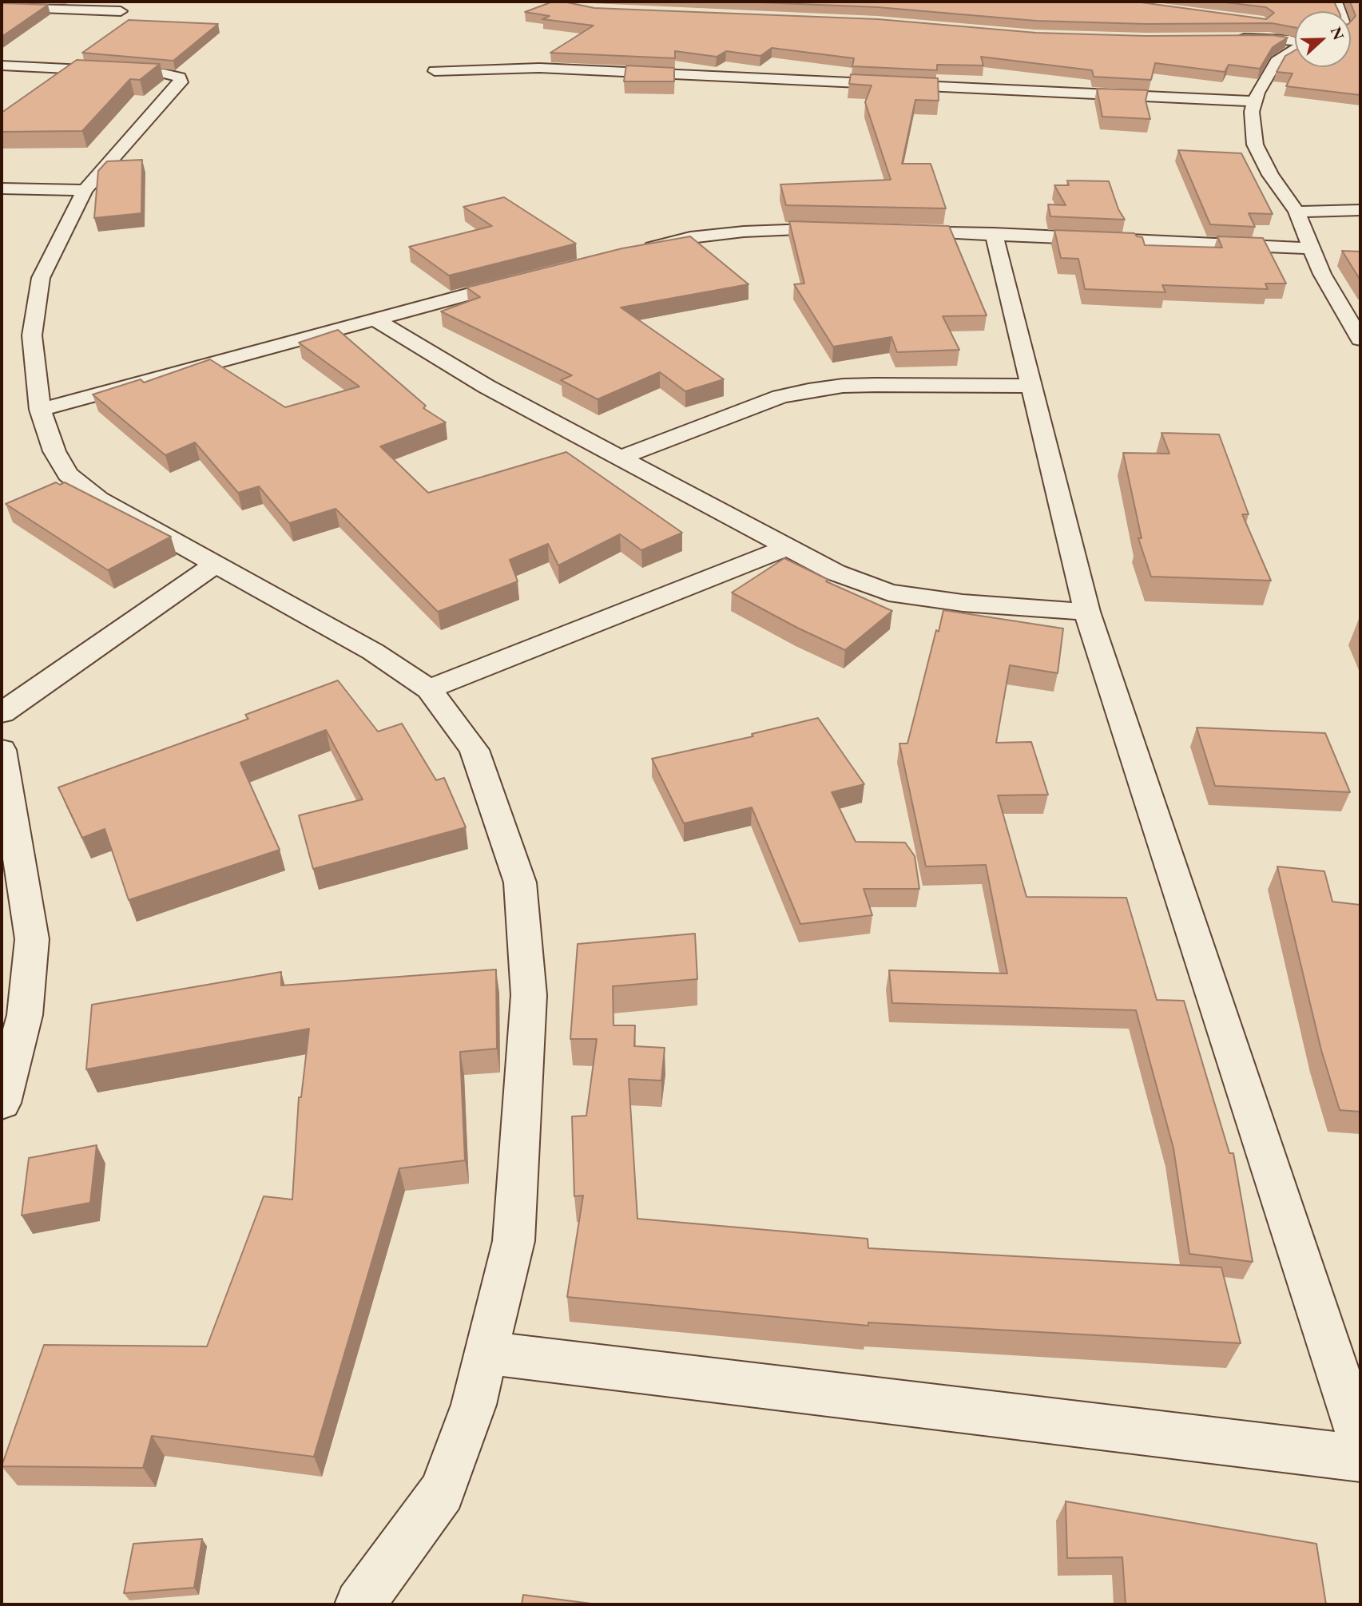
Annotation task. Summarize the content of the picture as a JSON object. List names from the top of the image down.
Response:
{
  "north": "right"
}
